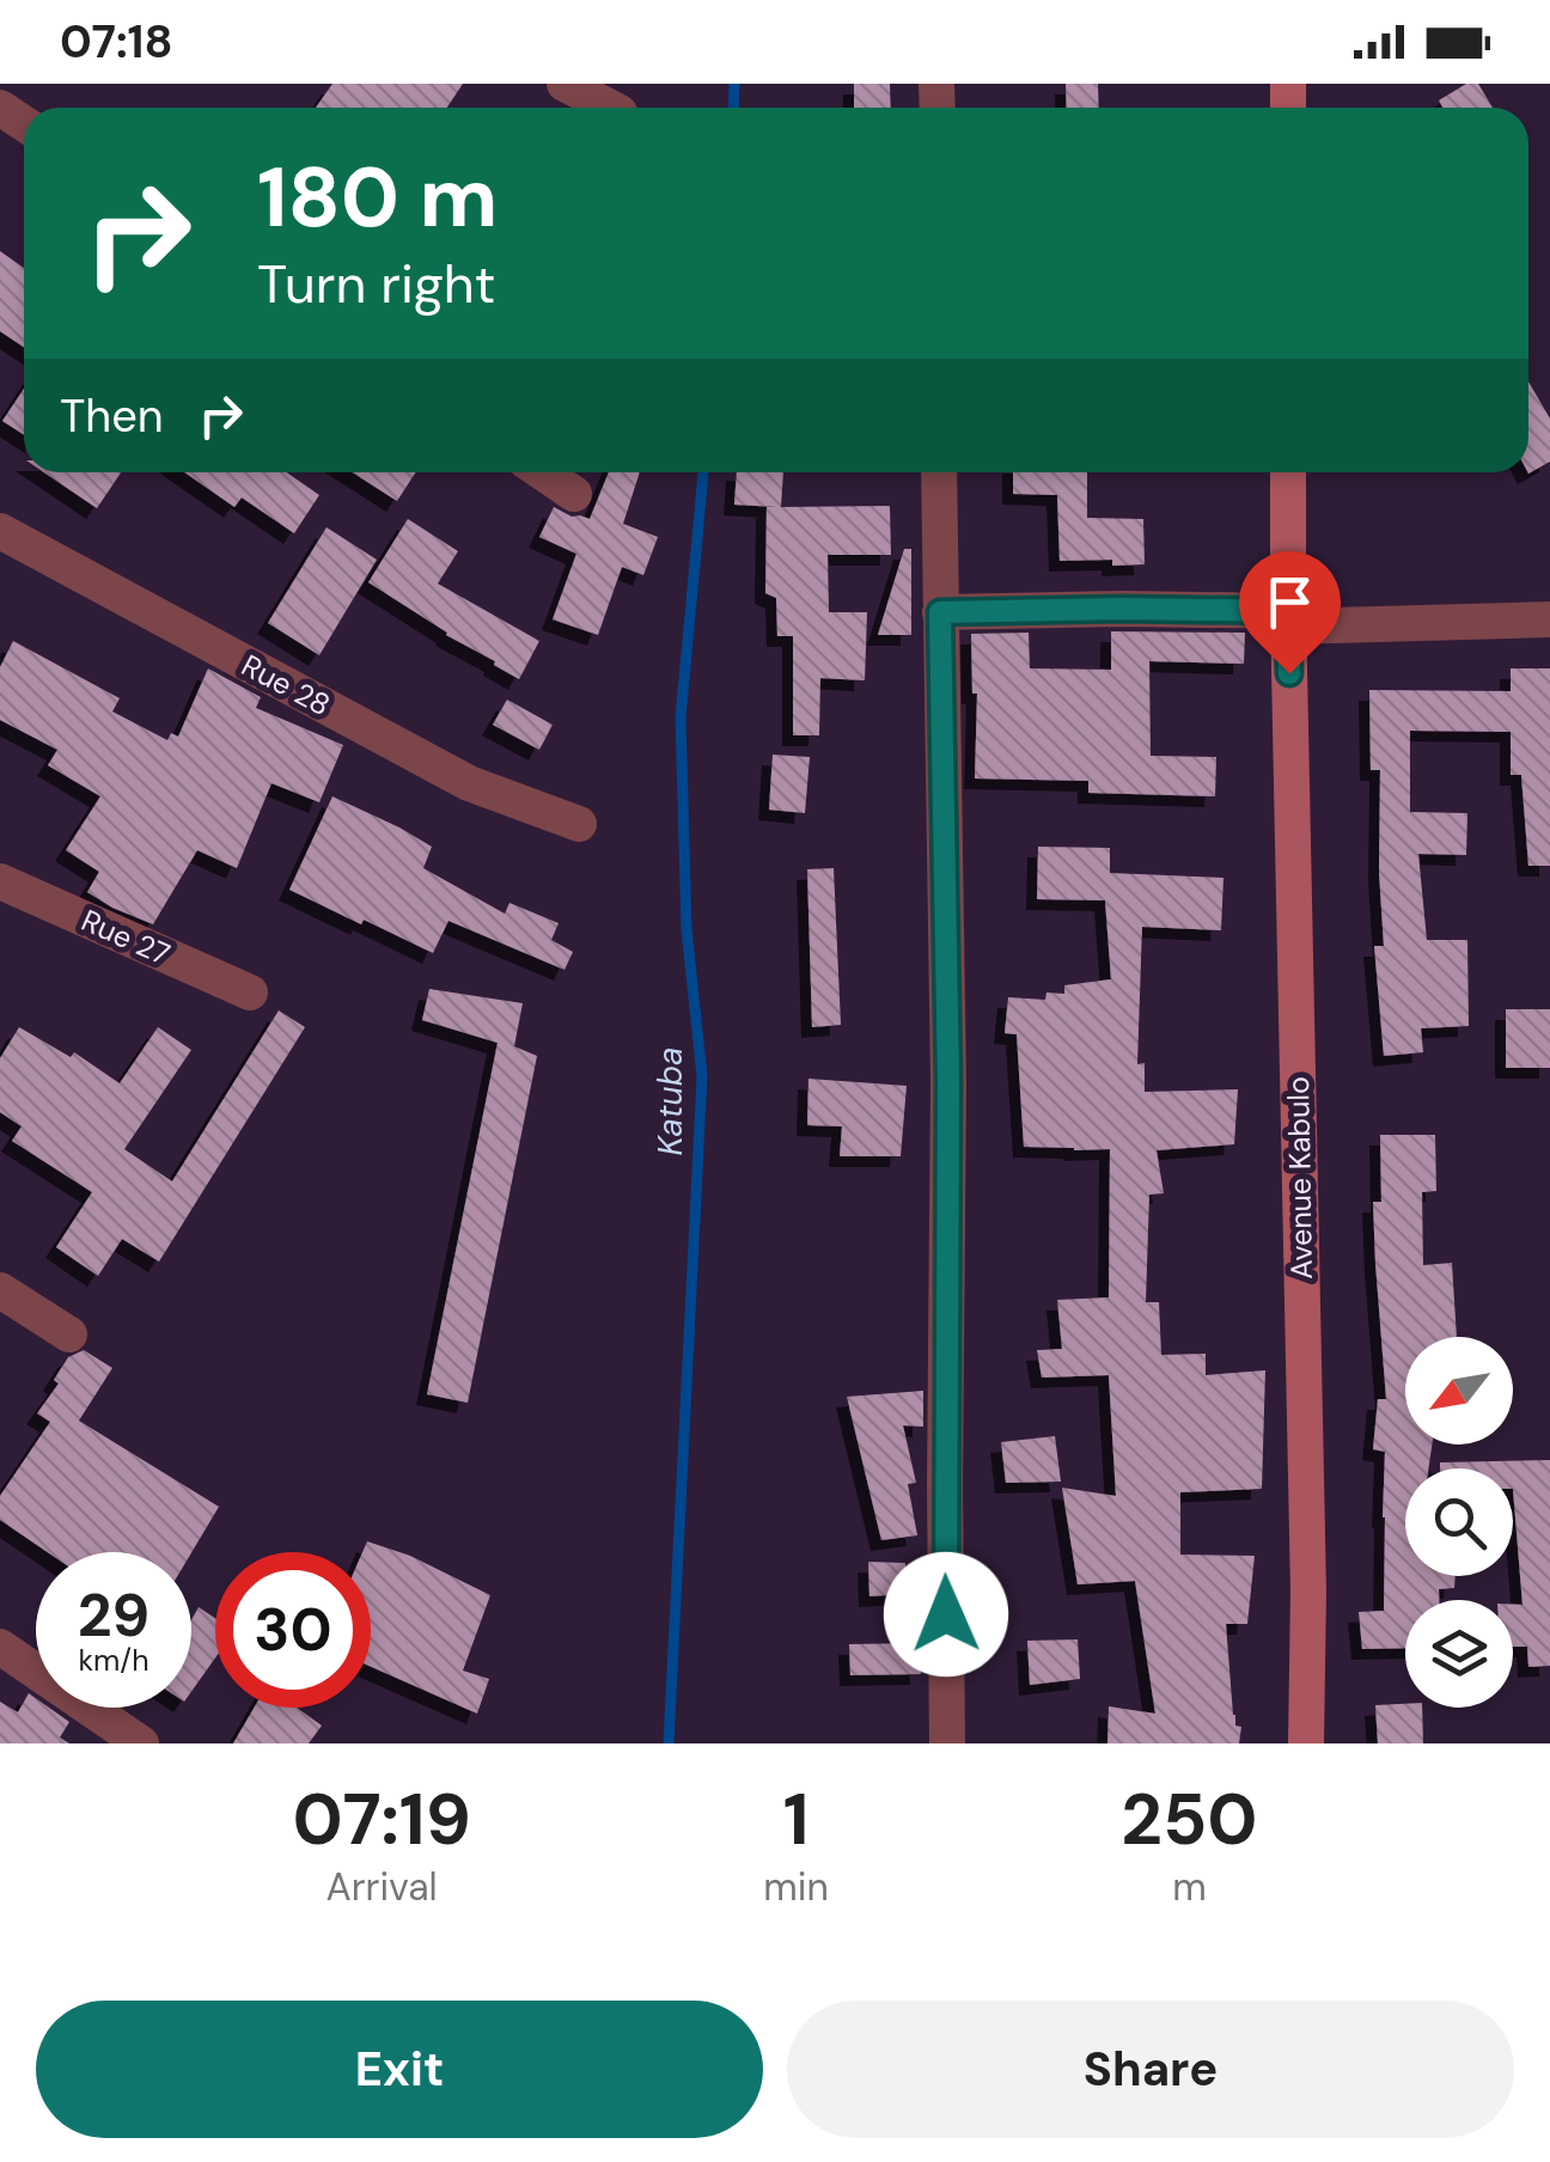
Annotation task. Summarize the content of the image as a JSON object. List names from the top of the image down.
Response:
{
  "streets": {
    "street": ["Rue 28", "Rue 27", "Avenue Kabulo"]
  },
  "water": ["Katuba"],
  "north": "bottom left",
  "page": {
    "status": "07:18",
    "turn": ["180 m", "Turn right"],
    "then": "Then",
    "speed": "29 km/h",
    "limit": "30",
    "eta": [
      "07:19",
      "Arrival",
      "1",
      "min",
      "250",
      "m"
    ],
    "buttons": ["Exit", "Share"]
  }
}
